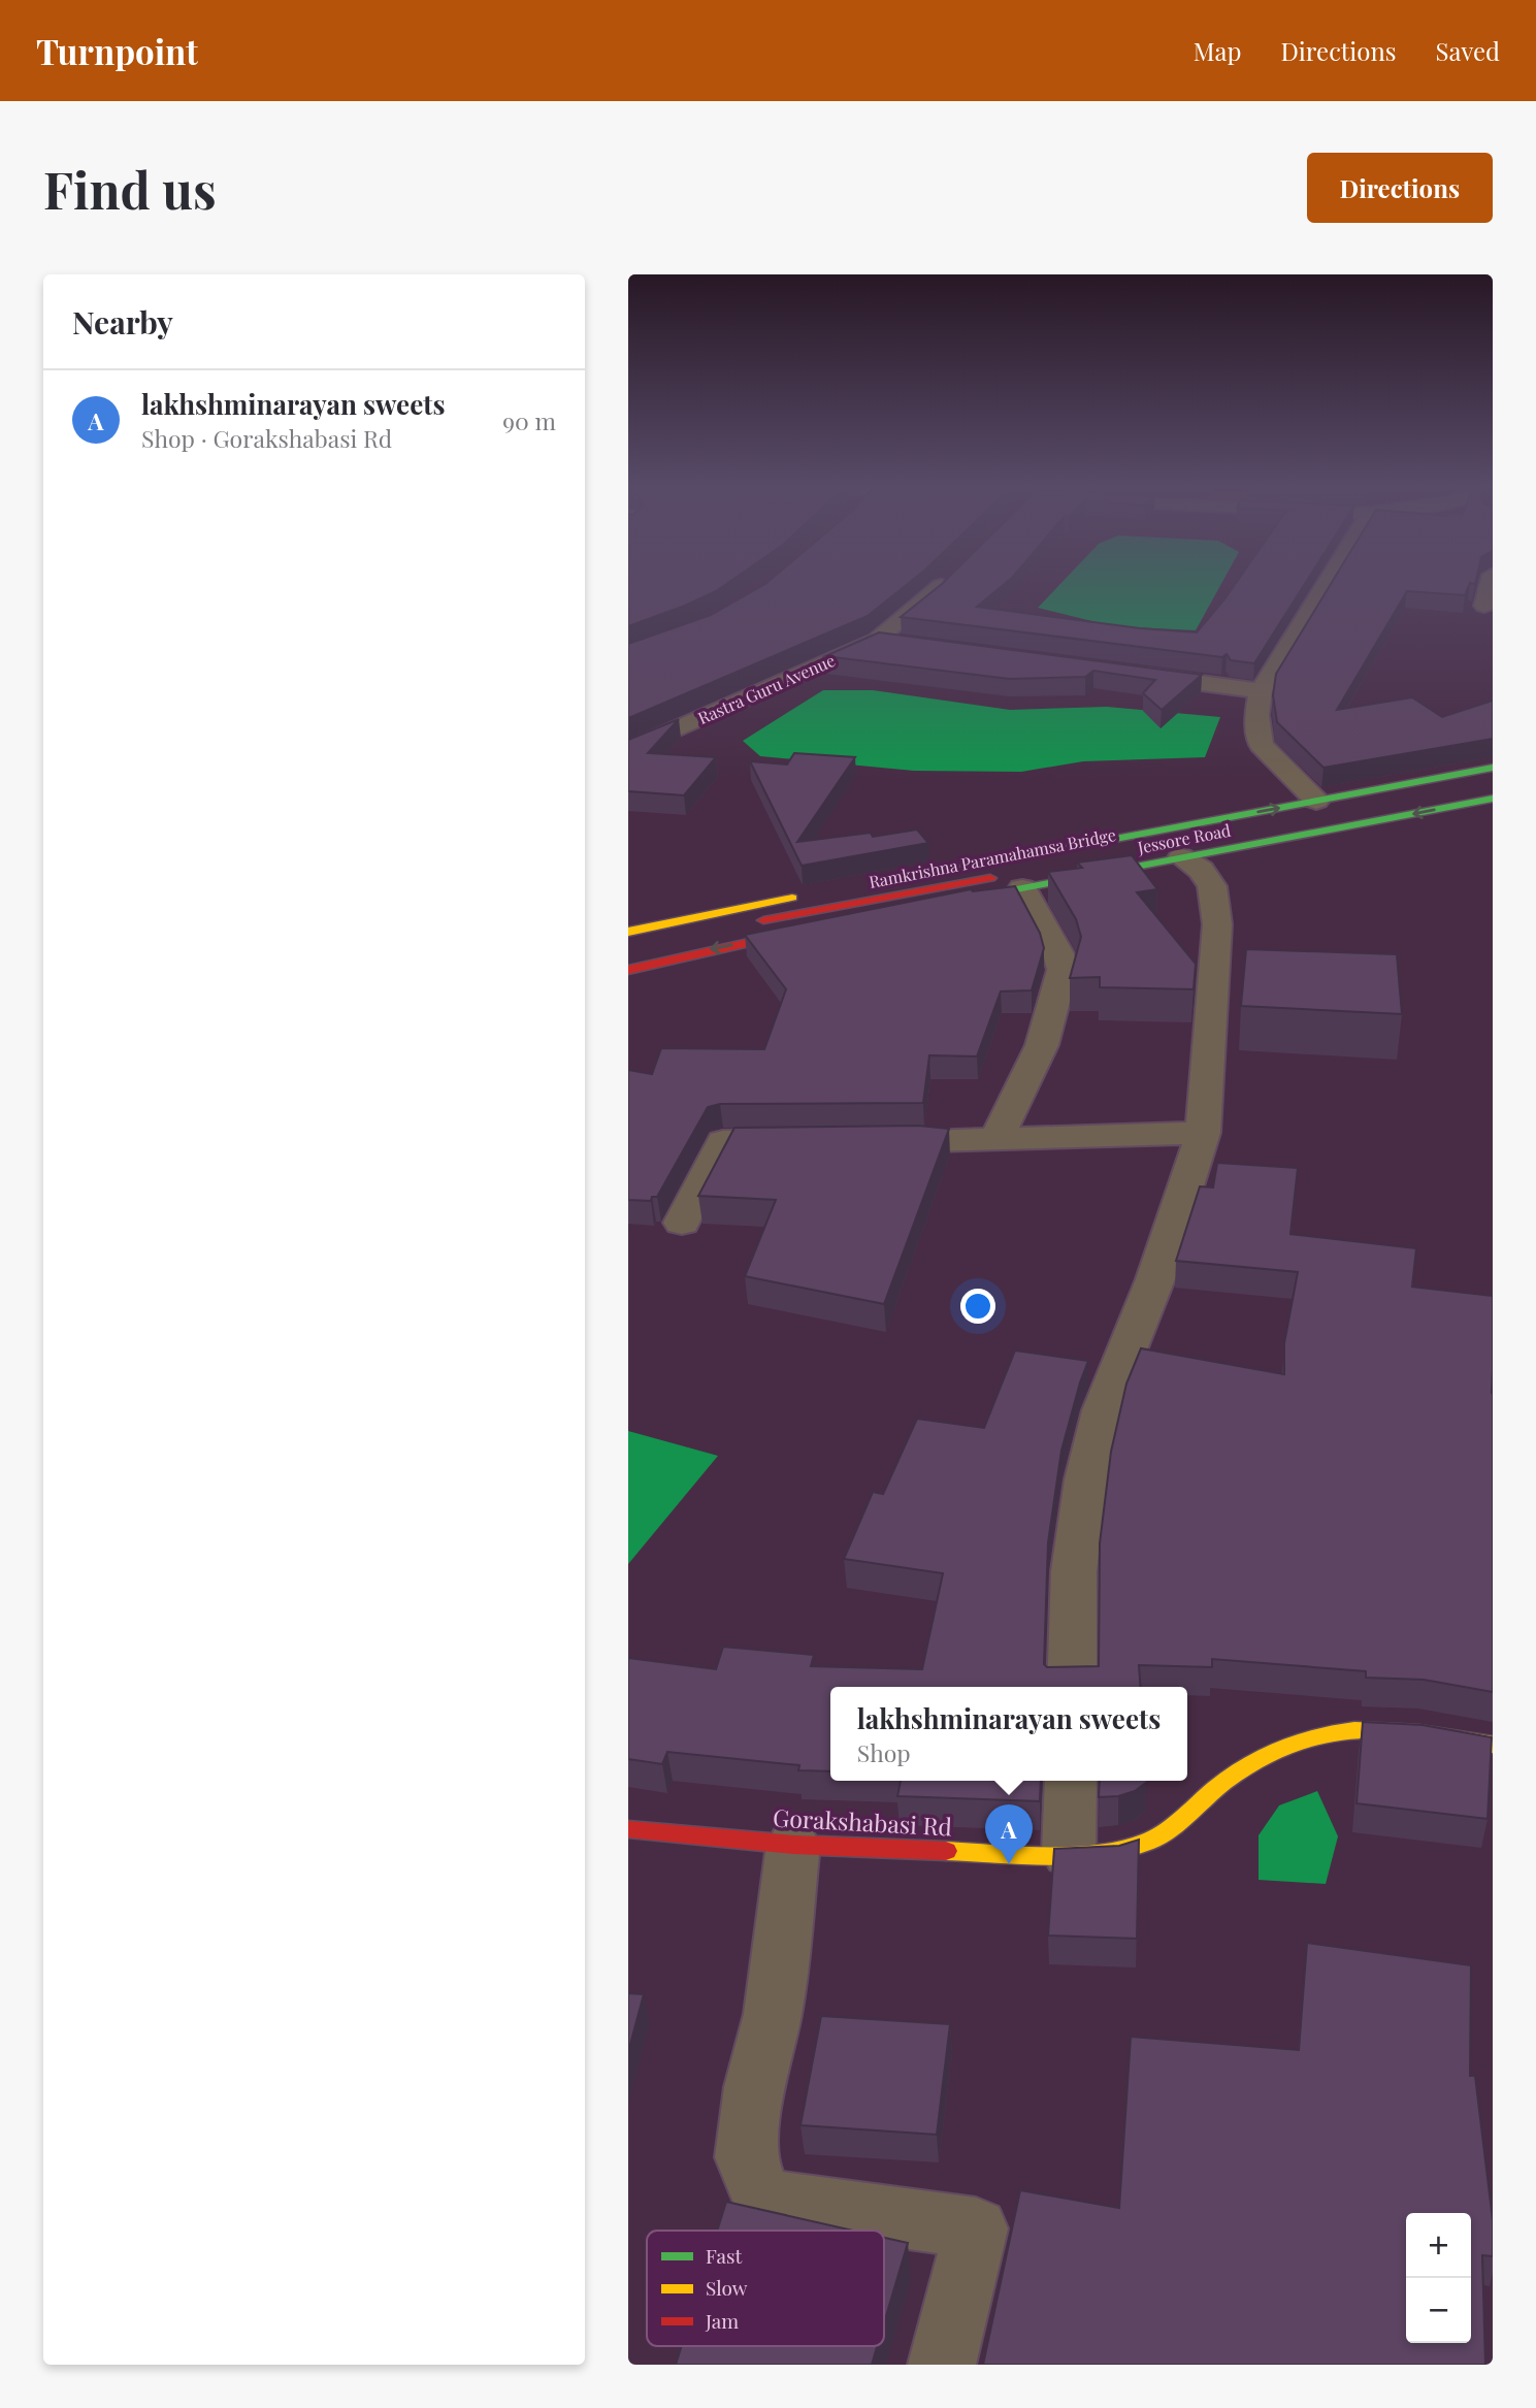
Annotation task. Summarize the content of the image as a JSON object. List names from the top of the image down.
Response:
{
  "streets": {
    "main road": ["Jessore Road", "Ramkrishna Paramahamsa Bridge", "Gorakshabasi Rd"],
    "street": ["Rastra Guru Avenue"]
  },
  "legend": ["Fast", "Slow", "Jam"],
  "page": {
    "header": "Turnpoint",
    "nav": ["Map", "Directions", "Saved"],
    "buttons": "Directions",
    "title": "Find us",
    "heading": "Nearby",
    "list": [
      {
        "mark": "A",
        "name": "lakhshminarayan sweets",
        "note": "Shop · Gorakshabasi Rd",
        "value": "90 m"
      }
    ],
    "popup": ["lakhshminarayan sweets", "Shop"],
    "pins": "A",
    "map_buttons": ["+", "−"]
  }
}
